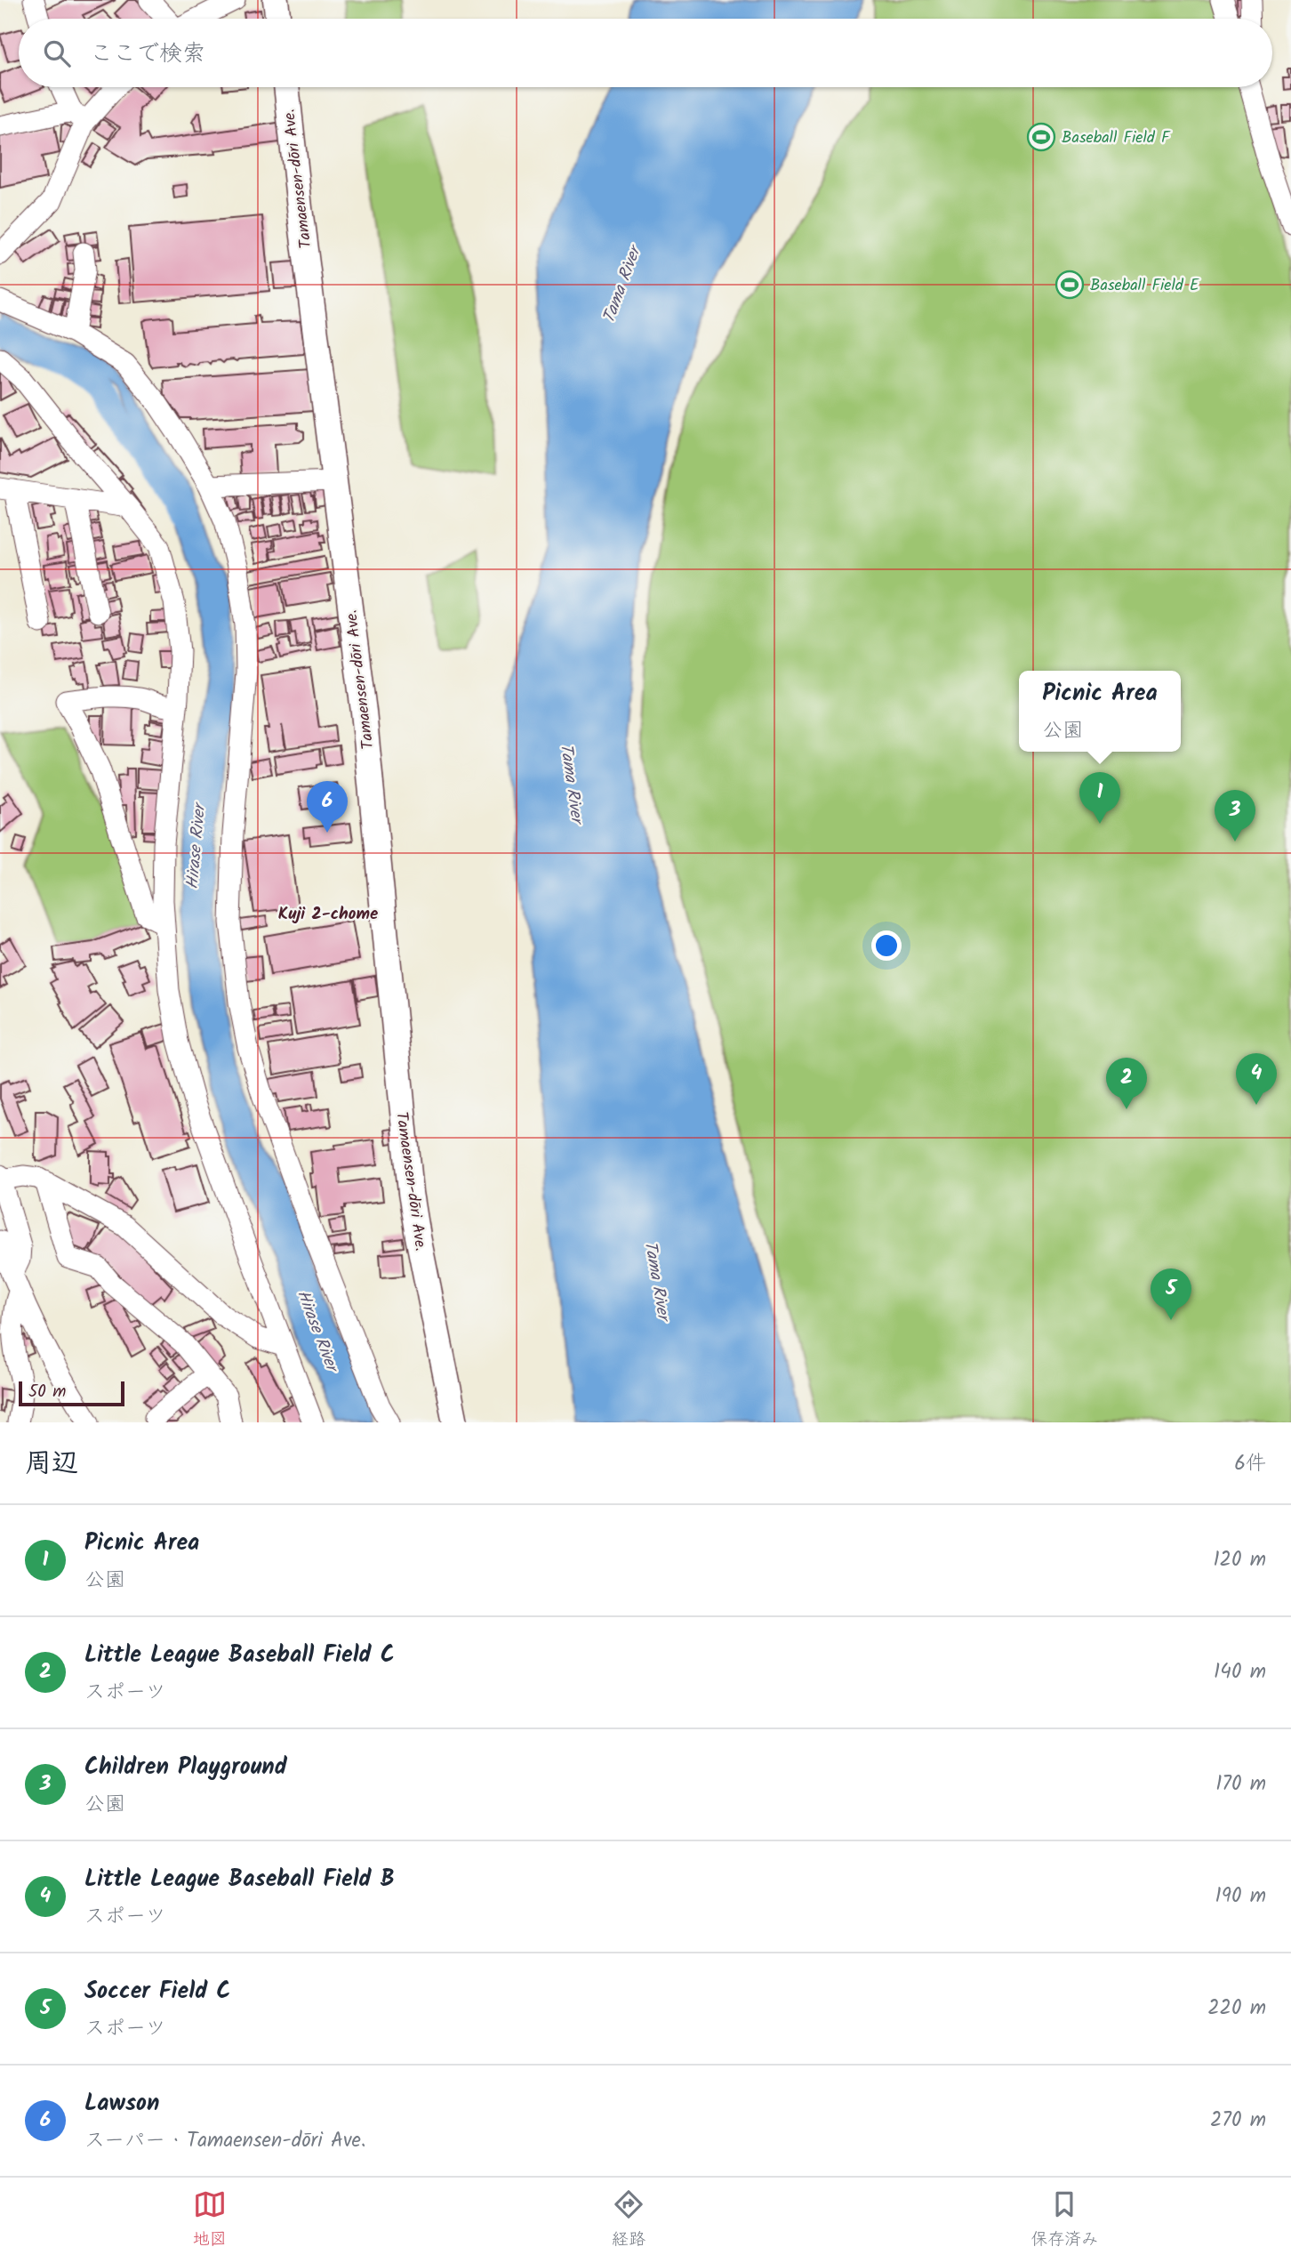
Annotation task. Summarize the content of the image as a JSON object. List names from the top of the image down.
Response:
{
  "streets": {
    "main road": ["Tamaensen-dōri Ave."]
  },
  "districts": ["Kuji 2-chome"],
  "water": ["Tama River", "Hirase River"],
  "places": {
    "sports": ["Baseball Field F", "Baseball Field E"]
  },
  "scale_bar": "50 m",
  "page": {
    "search": "ここで検索",
    "popup": ["Picnic Area", "公園"],
    "pins": [
      "1",
      "6",
      "3",
      "4",
      "2",
      "5"
    ],
    "scale": "50 m",
    "heading": ["周辺", "6件"],
    "list": [
      {
        "mark": "1",
        "name": "Picnic Area",
        "note": "公園",
        "value": "120 m"
      },
      {
        "mark": "2",
        "name": "Little League Baseball Field C",
        "note": "スポーツ",
        "value": "140 m"
      },
      {
        "mark": "3",
        "name": "Children Playground",
        "note": "公園",
        "value": "170 m"
      },
      {
        "mark": "4",
        "name": "Little League Baseball Field B",
        "note": "スポーツ",
        "value": "190 m"
      },
      {
        "mark": "5",
        "name": "Soccer Field C",
        "note": "スポーツ",
        "value": "220 m"
      },
      {
        "mark": "6",
        "name": "Lawson",
        "note": "スーパー · Tamaensen-dōri Ave.",
        "value": "270 m"
      }
    ],
    "nav": ["地図", "経路", "保存済み"]
  }
}
